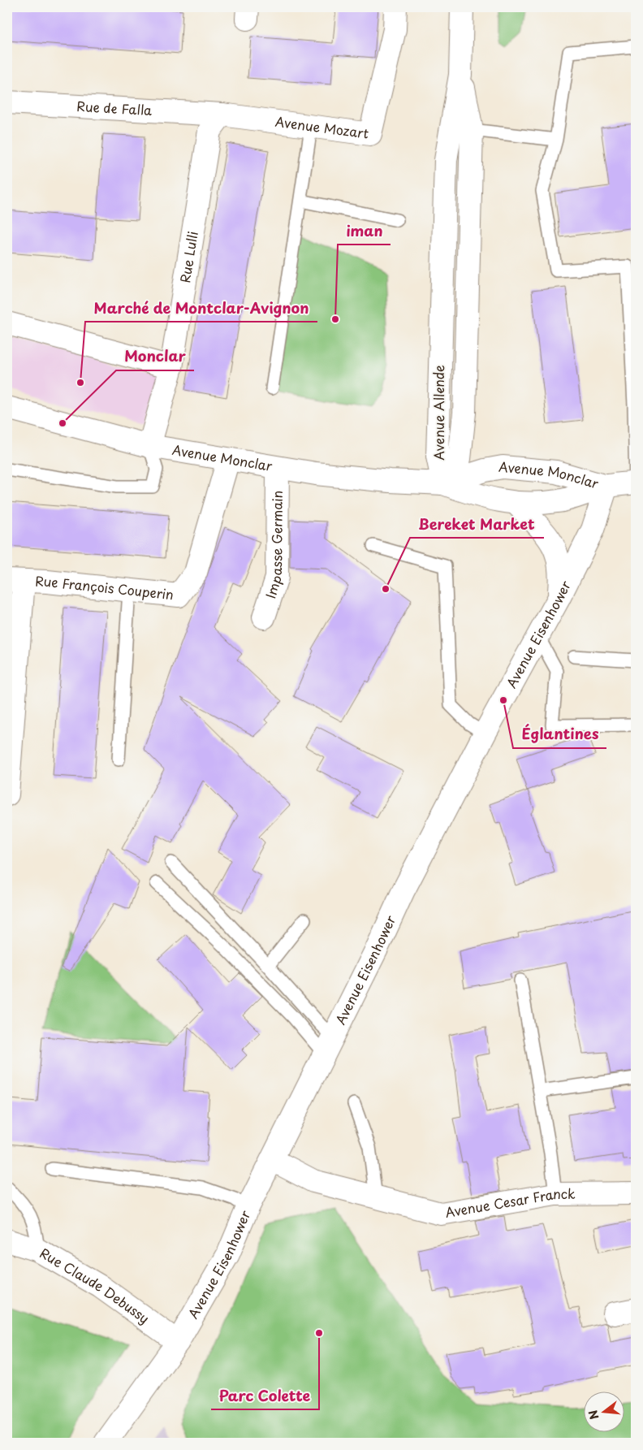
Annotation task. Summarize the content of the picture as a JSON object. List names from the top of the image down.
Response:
{
  "streets": {
    "street": [
      "Rue de Falla",
      "Avenue Mozart",
      "Rue Lulli",
      "Avenue Allende",
      "Avenue Monclar",
      "Impasse Germain",
      "Rue François Couperin",
      "Avenue Eisenhower",
      "Avenue Cesar Franck",
      "Rue Claude Debussy"
    ]
  },
  "crossings": [
    ["Rue de Falla", "Avenue Mozart"],
    ["Rue de Falla", "Rue Lulli"],
    ["Avenue Mozart", "Rue Lulli"],
    ["Rue Lulli", "Avenue Monclar"],
    ["Avenue Allende", "Avenue Monclar"],
    ["Avenue Monclar", "Impasse Germain"],
    ["Avenue Monclar", "Rue François Couperin"],
    ["Avenue Monclar", "Avenue Eisenhower"],
    ["Avenue Eisenhower", "Avenue Cesar Franck"],
    ["Avenue Eisenhower", "Rue Claude Debussy"]
  ],
  "places": [
    "iman",
    "Marché de Montclar-Avignon",
    "Monclar",
    "Bereket Market",
    "Églantines",
    "Parc Colette"
  ],
  "north": "left"
}
